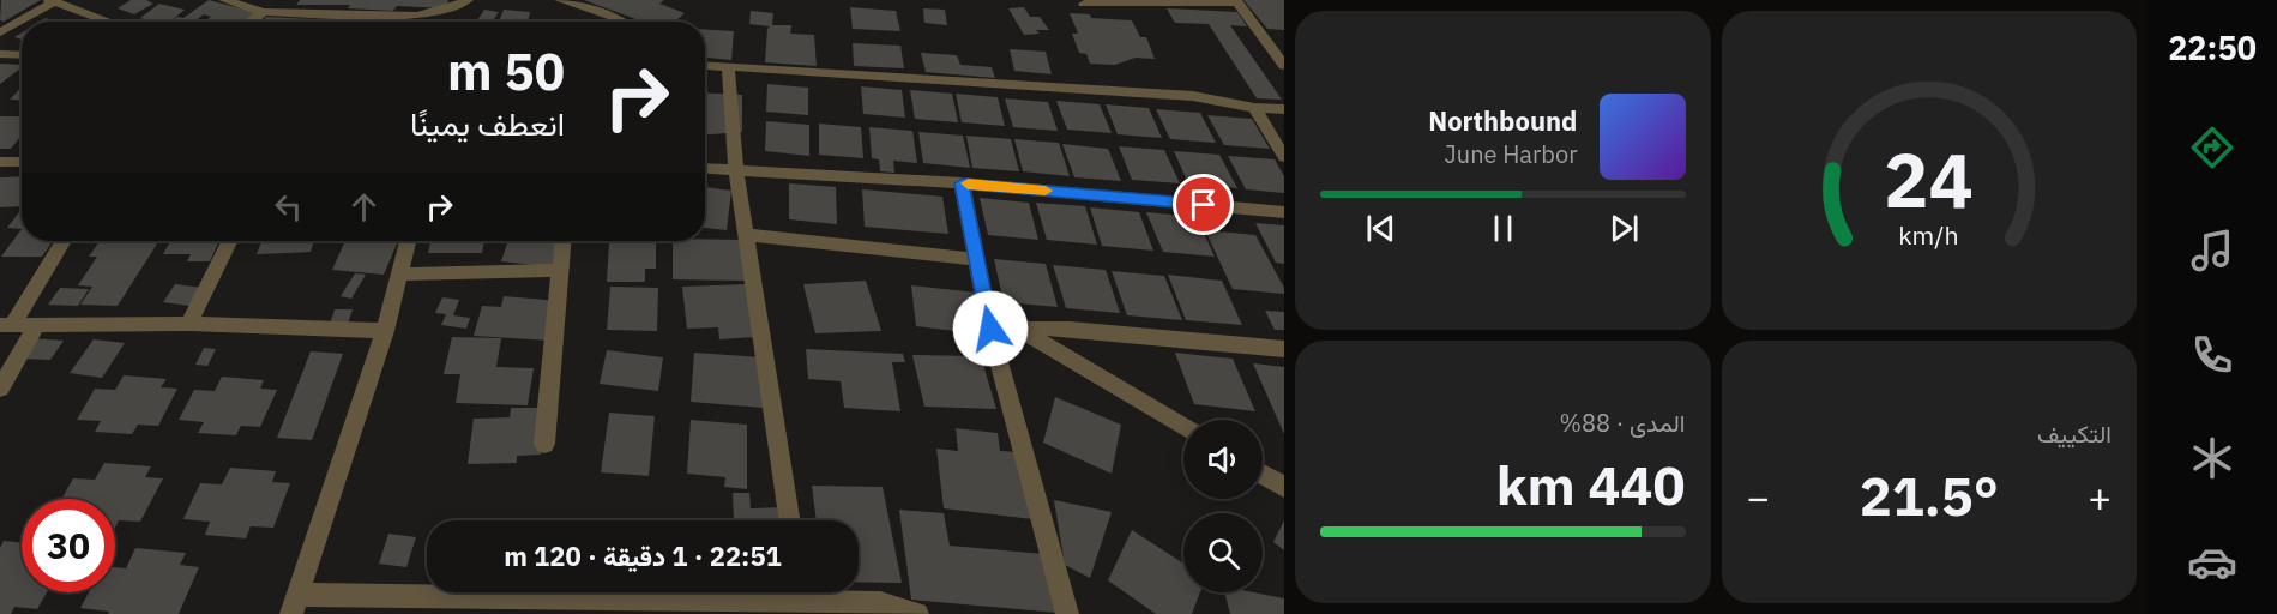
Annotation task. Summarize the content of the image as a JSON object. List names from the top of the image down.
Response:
{
  "page": {
    "tabs": "22:50",
    "turn": ["50 m", "انعطف يمينًا"],
    "song": ["Northbound", "June Harbor"],
    "tile": [
      "التكييف",
      ["المدى · 88%", "440 km"]
    ],
    "heat": ["−", "21.5°", "+"],
    "limit": "30",
    "trip": "22:51 · 1 دقيقة · 120 m",
    "gauge": ["24", "km/h"]
  }
}
